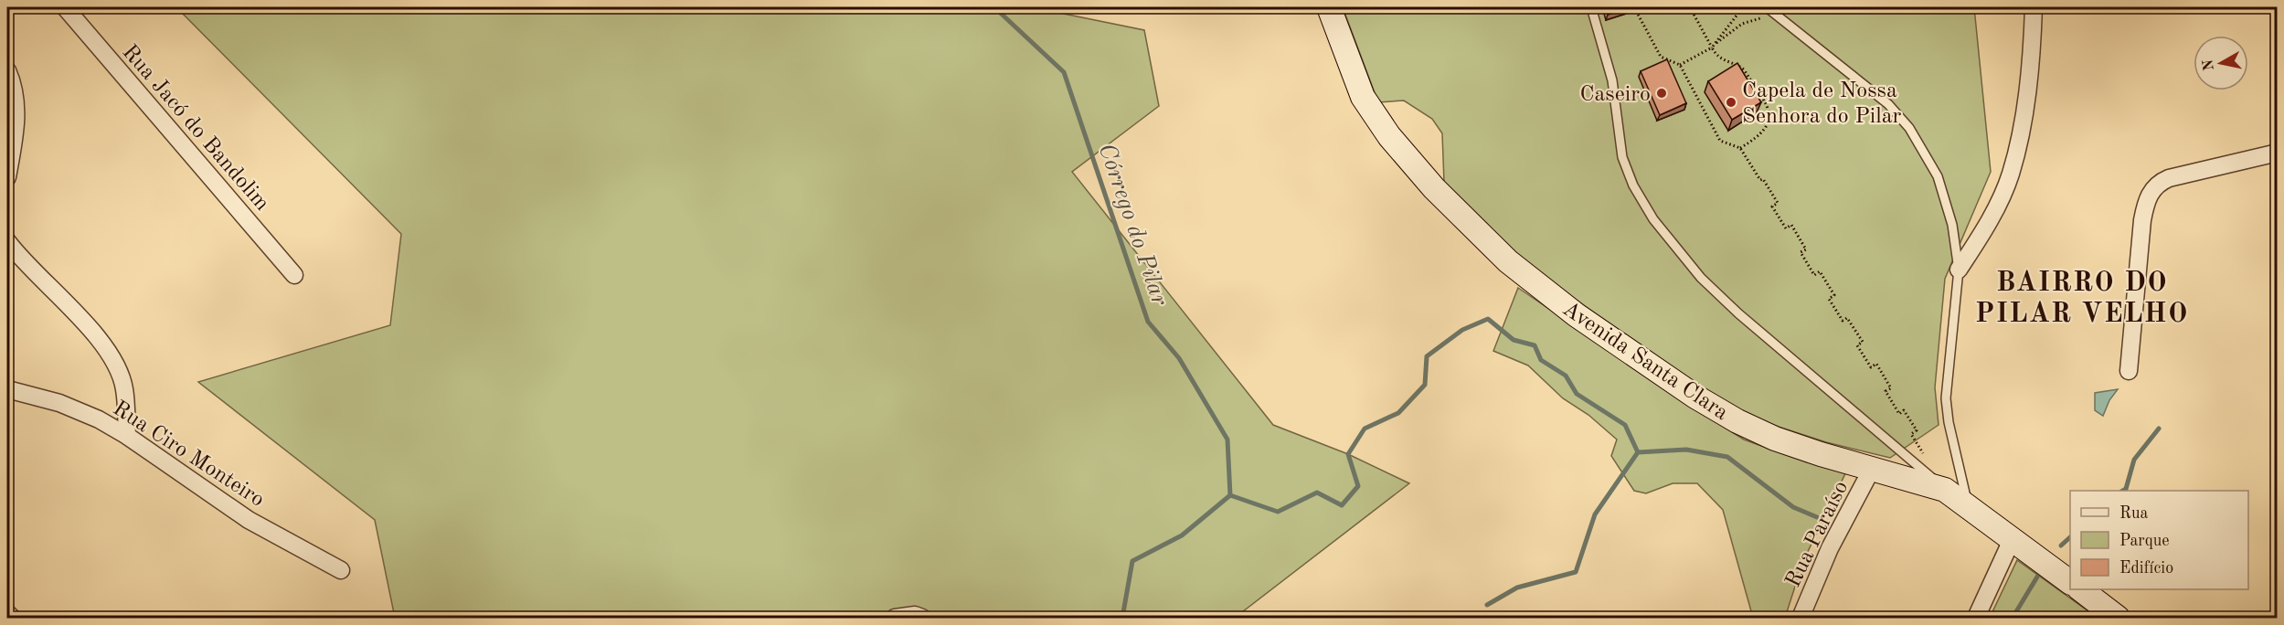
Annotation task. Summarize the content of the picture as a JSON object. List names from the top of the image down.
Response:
{
  "streets": {
    "street": [
      "Rua Jacó do Bandolim",
      "Avenida Santa Clara",
      "Rua Ciro Monteiro",
      "Rua Paraíso"
    ]
  },
  "crossings": [
    ["Avenida Santa Clara", "Rua Paraíso"]
  ],
  "districts": ["BAIRRO DO PILAR VELHO"],
  "water": ["Córrego do Pilar"],
  "places": ["Caseiro", "Capela de Nossa Senhora do Pilar"],
  "legend": ["Rua", "Parque", "Edifício"],
  "north": "left"
}
